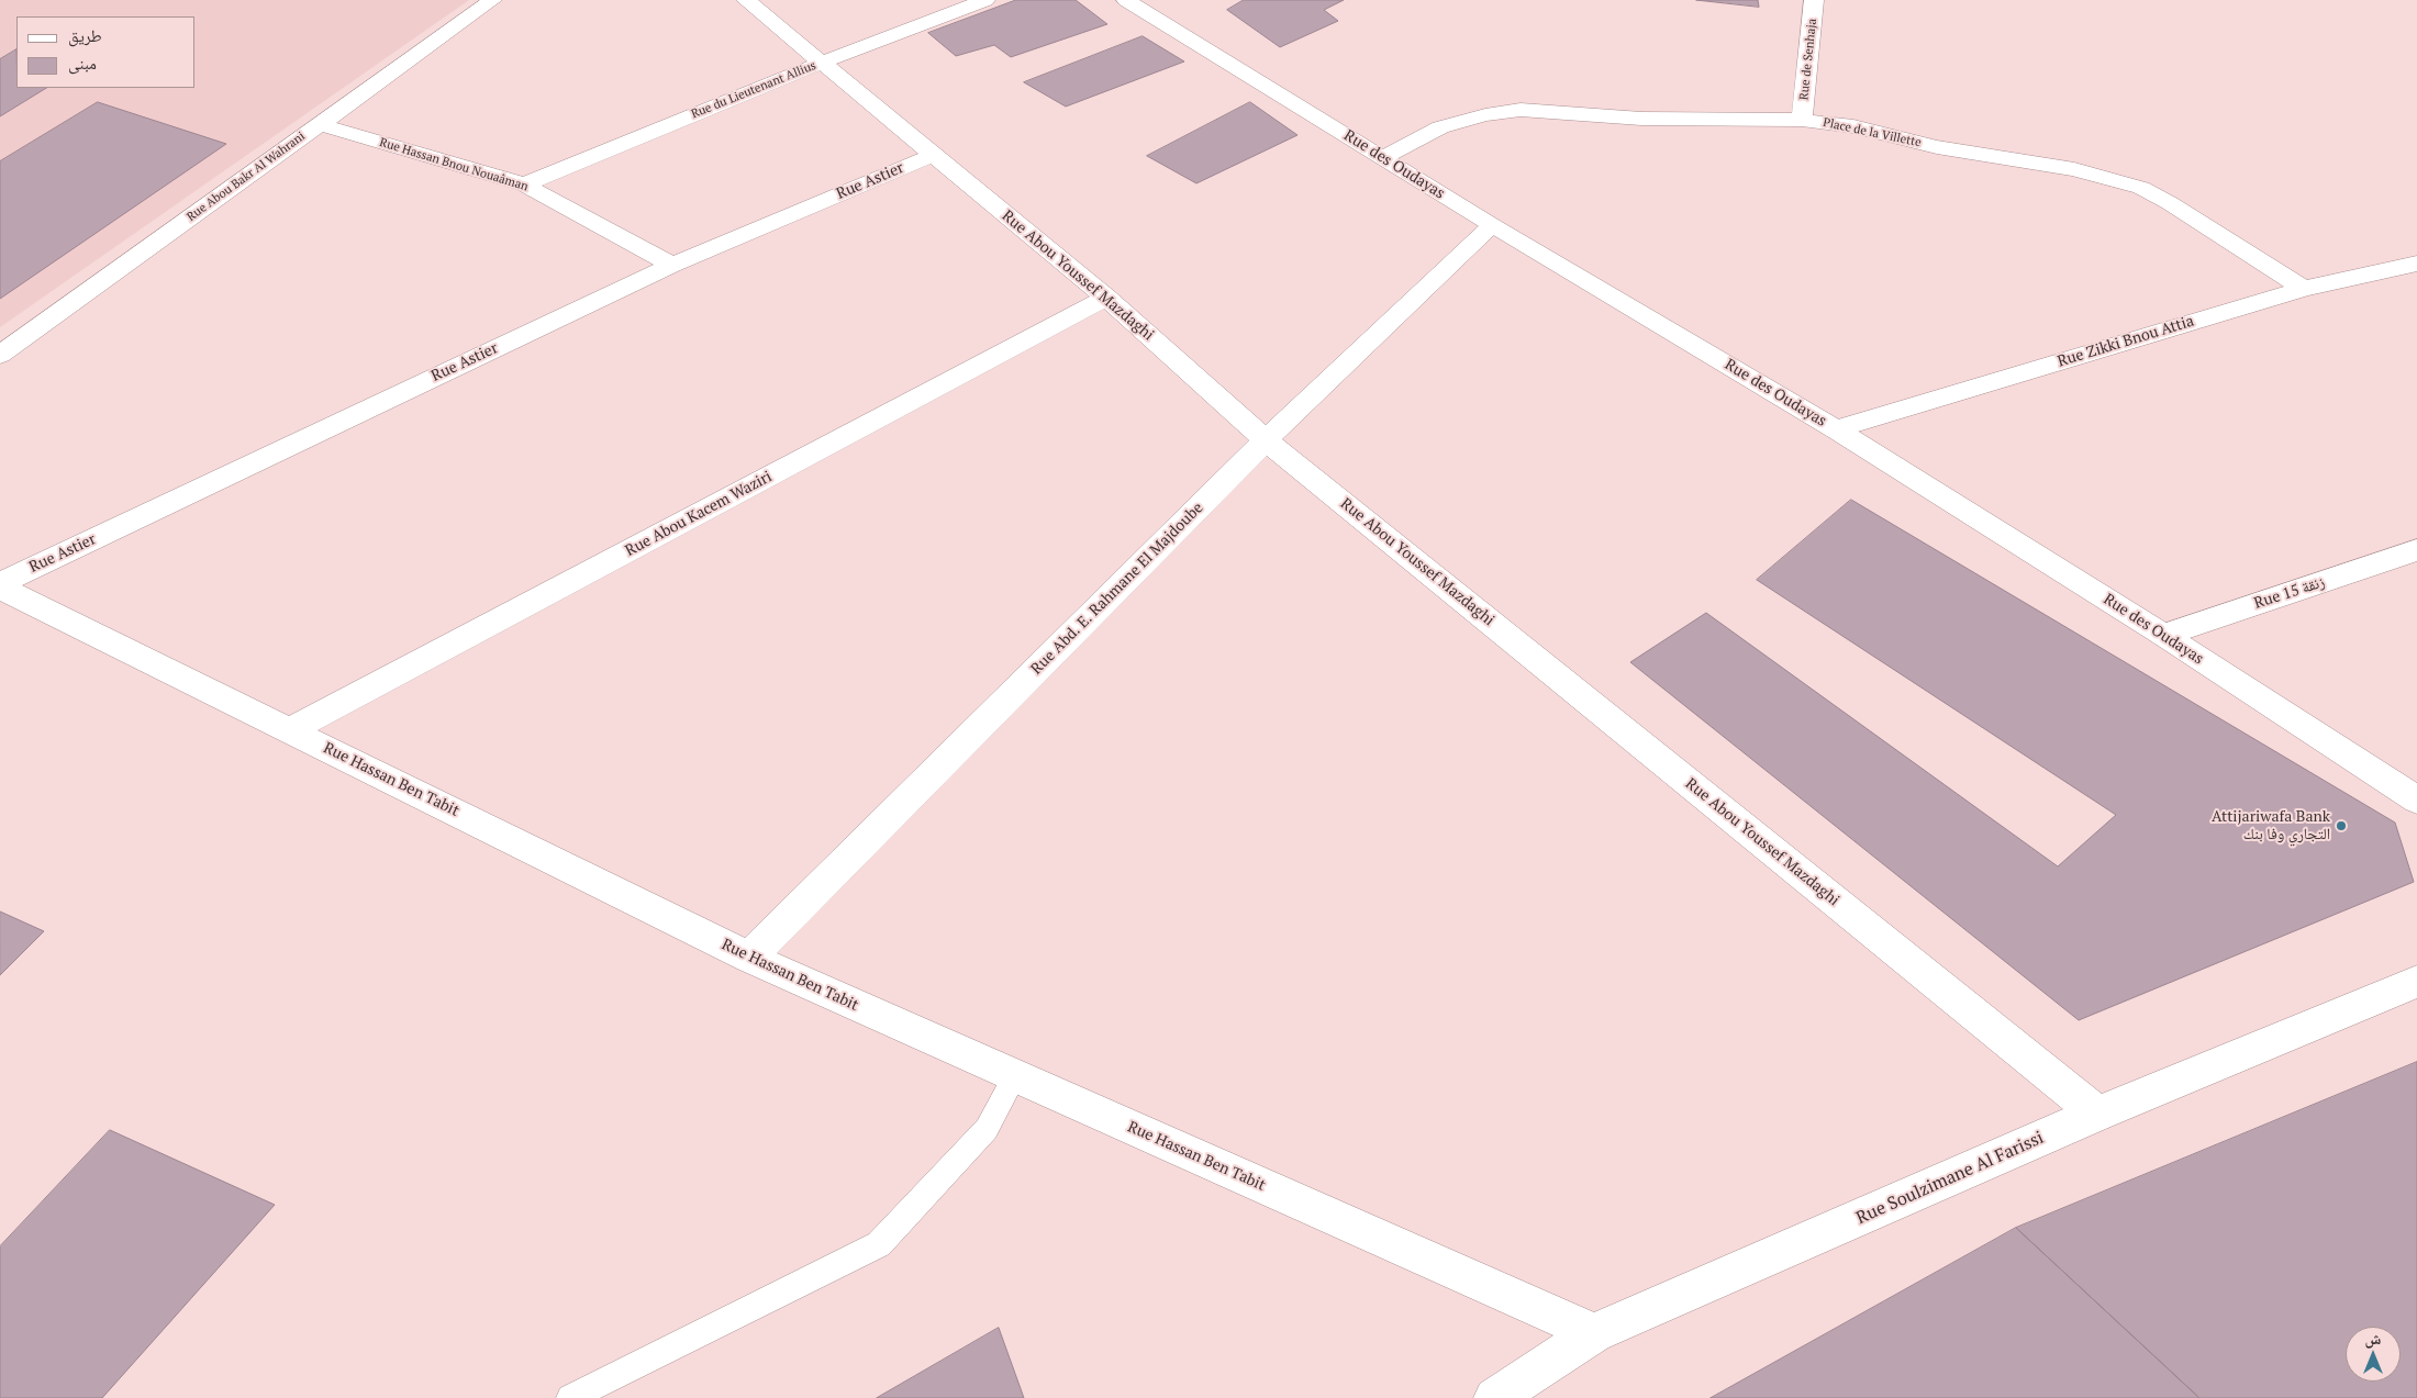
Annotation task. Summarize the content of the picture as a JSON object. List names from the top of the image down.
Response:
{
  "streets": {
    "street": [
      "Rue de Senhaja",
      "Rue du Lieutenant Allius",
      "Place de la Villette",
      "Rue Hassan Bnou Nouaâman",
      "Rue des Oudayas",
      "Rue Abou Bakr Al Wahrani",
      "Rue Astier",
      "Rue Abou Youssef Mazdaghi",
      "Rue Zikki Bnou Attia",
      "Rue Abou Kacem Waziri",
      "Rue Abd. E. Rahmane El Majdoube",
      "Rue 15 زنقة",
      "Rue Hassan Ben Tabit",
      "Rue Soulzimane Al Farissi"
    ]
  },
  "crossings": [
    ["Rue de Senhaja", "Place de la Villette"],
    ["Rue du Lieutenant Allius", "Rue Hassan Bnou Nouaâman"],
    ["Rue du Lieutenant Allius", "Rue Abou Youssef Mazdaghi"],
    ["Place de la Villette", "Rue des Oudayas"],
    ["Place de la Villette", "Rue Zikki Bnou Attia"],
    ["Rue Hassan Bnou Nouaâman", "Rue Abou Bakr Al Wahrani"],
    ["Rue Hassan Bnou Nouaâman", "Rue Astier"],
    ["Rue des Oudayas", "Rue Zikki Bnou Attia"],
    ["Rue des Oudayas", "Rue Abd. E. Rahmane El Majdoube"],
    ["Rue des Oudayas", "Rue 15 زنقة"],
    ["Rue Astier", "Rue Abou Youssef Mazdaghi"],
    ["Rue Abou Youssef Mazdaghi", "Rue Abou Kacem Waziri"],
    ["Rue Abou Youssef Mazdaghi", "Rue Abd. E. Rahmane El Majdoube"],
    ["Rue Abou Youssef Mazdaghi", "Rue Soulzimane Al Farissi"],
    ["Rue Abou Kacem Waziri", "Rue Hassan Ben Tabit"],
    ["Rue Abd. E. Rahmane El Majdoube", "Rue Hassan Ben Tabit"],
    ["Rue Hassan Ben Tabit", "Rue Soulzimane Al Farissi"]
  ],
  "places": ["Attijariwafa Bank التجاري وفا بنك"],
  "legend": ["طريق", "مبنى"],
  "north": "top"
}
